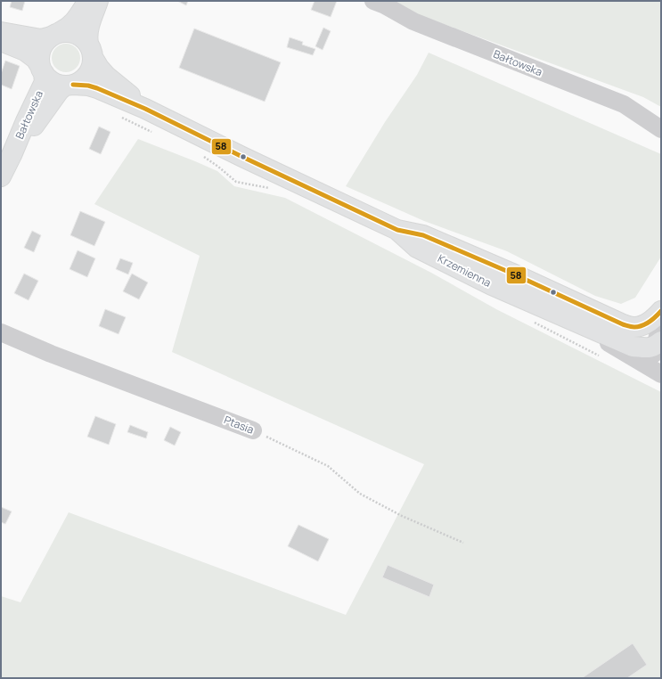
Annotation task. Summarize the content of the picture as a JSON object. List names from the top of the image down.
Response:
{
  "streets": {
    "main road": ["Bałtowska", "Krzemienna"],
    "street": ["Ptasia"]
  },
  "crossings": [
    ["Bałtowska", "Krzemienna"]
  ],
  "lines": ["transit line 58"]
}
